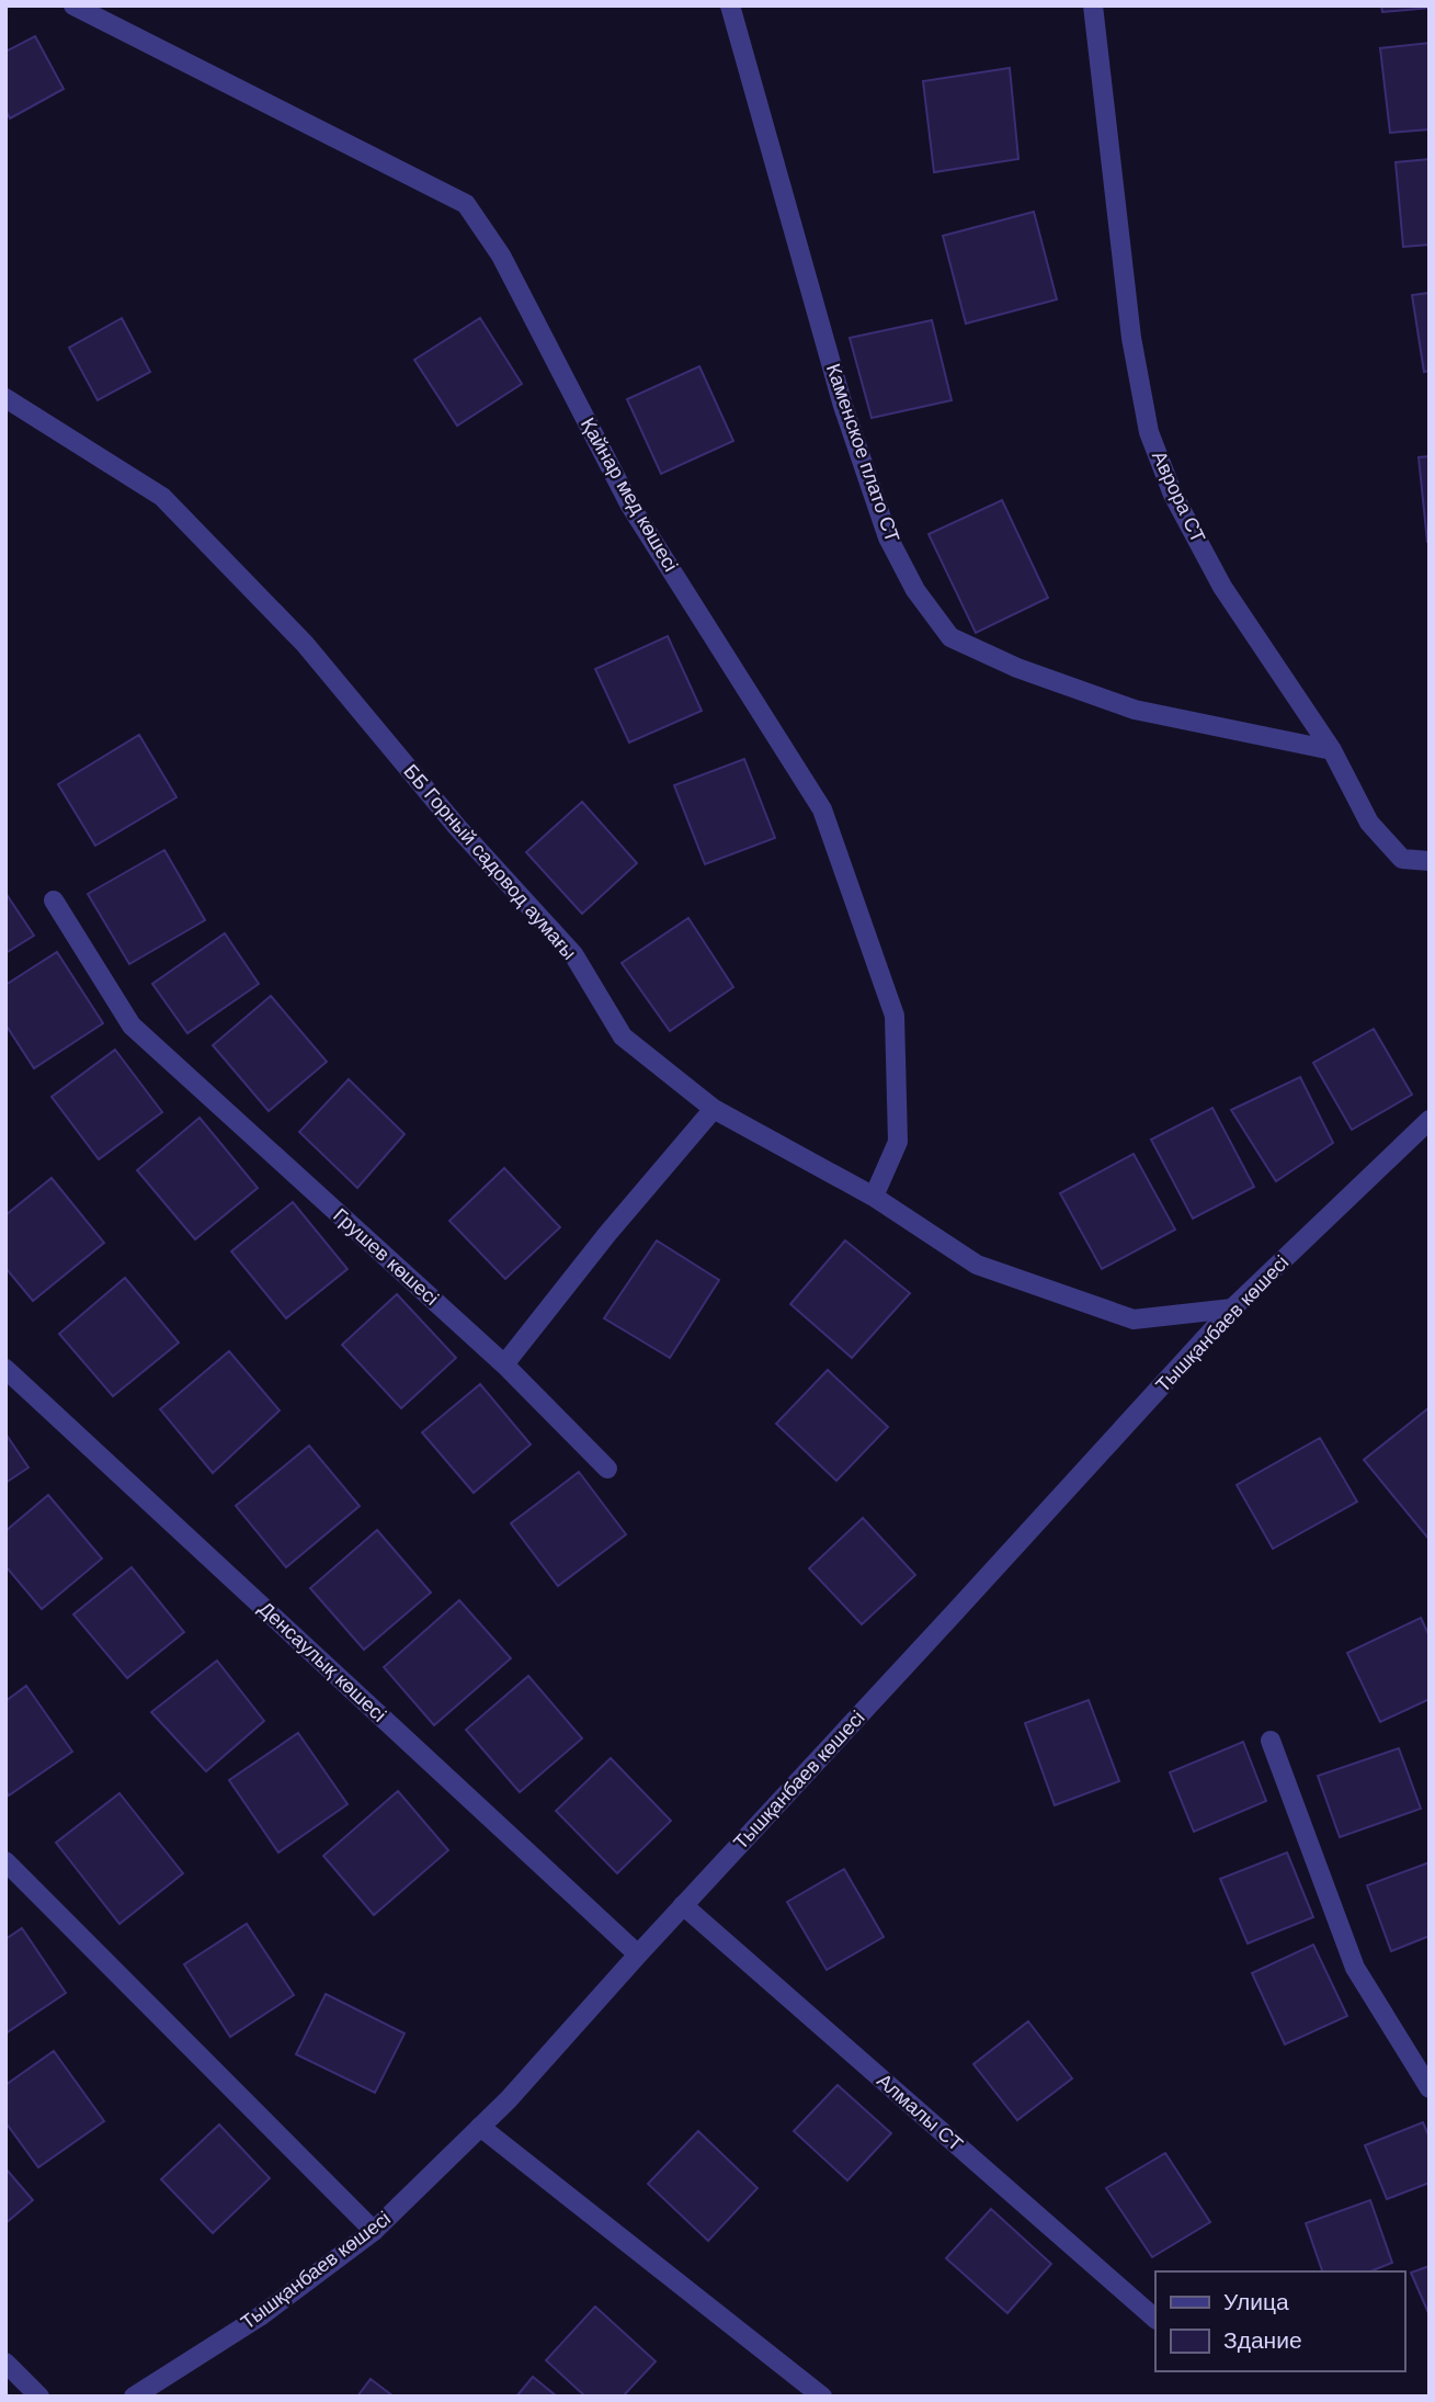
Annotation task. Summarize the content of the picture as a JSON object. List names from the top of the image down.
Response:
{
  "streets": {
    "street": [
      "Каменское плато СТ",
      "Қайнар мед көшесі",
      "Аврора СТ",
      "ББ Горный садовод аумағы",
      "Грушев көшесі",
      "Тышқанбаев көшесі",
      "Денсаулық көшесі",
      "Алмалы СТ"
    ]
  },
  "crossings": [
    ["Каменское плато СТ", "Аврора СТ"],
    ["Қайнар мед көшесі", "ББ Горный садовод аумағы"],
    ["ББ Горный садовод аумағы", "Тышқанбаев көшесі"],
    ["Тышқанбаев көшесі", "Денсаулық көшесі"],
    ["Тышқанбаев көшесі", "Алмалы СТ"]
  ],
  "legend": ["Улица", "Здание"]
}
